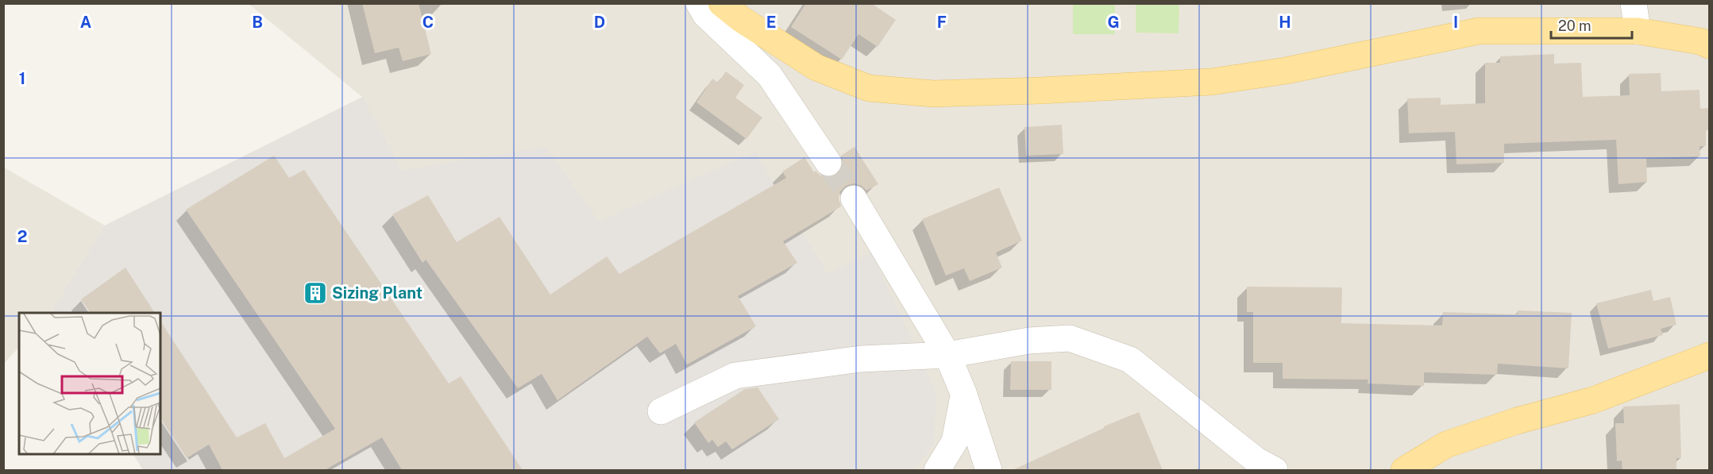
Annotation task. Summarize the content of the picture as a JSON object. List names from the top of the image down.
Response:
{
  "places": {
    "building": ["Sizing Plant"]
  },
  "scale_bar": "20 m",
  "grid": {
    "columns": [
      "A",
      "B",
      "C",
      "D",
      "E",
      "F",
      "G",
      "H",
      "I"
    ],
    "rows": ["1", "2"]
  }
}
